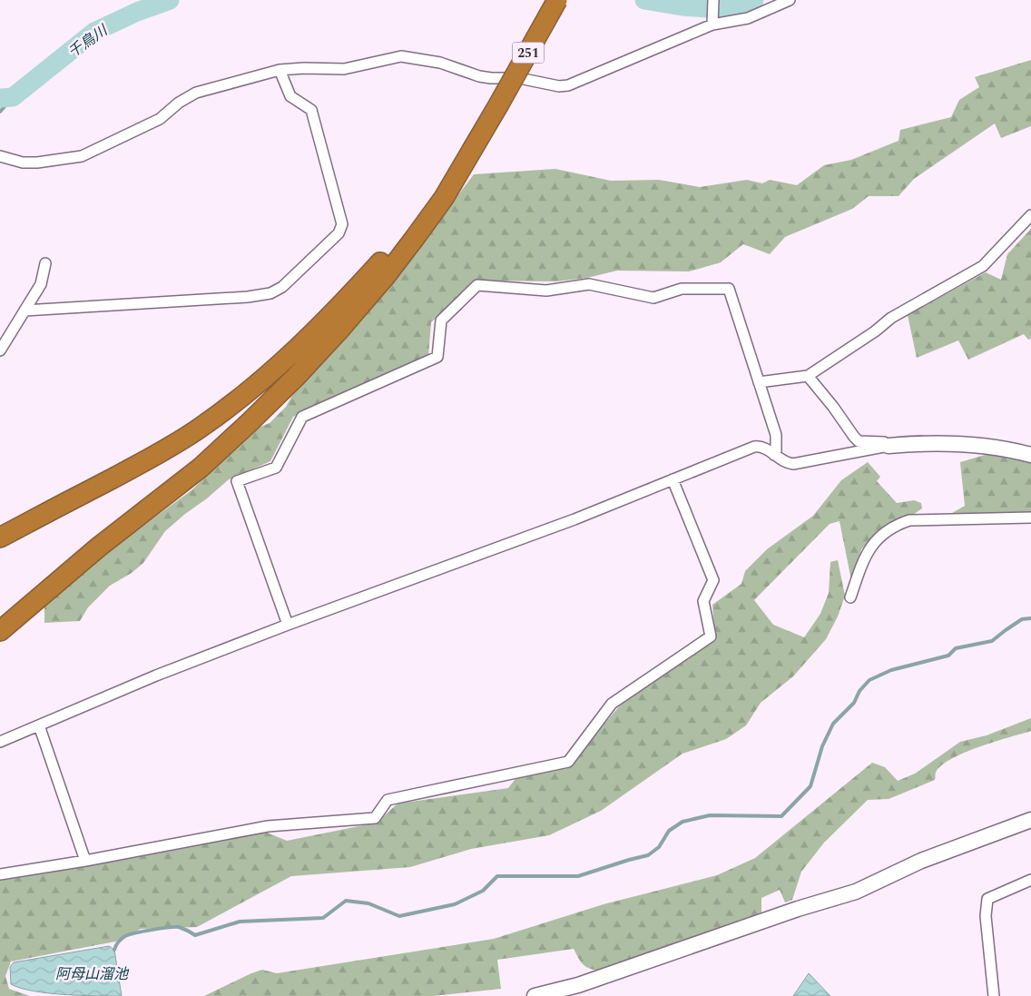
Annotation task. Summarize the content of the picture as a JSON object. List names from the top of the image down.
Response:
{
  "streets": {
    "highway": ["251"]
  },
  "water": ["千鳥川", "阿母山溜池"]
}
